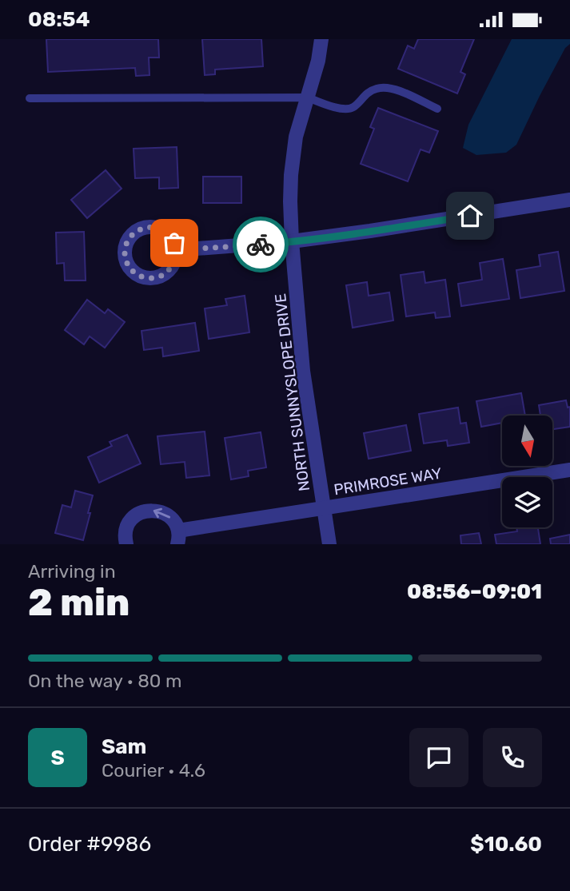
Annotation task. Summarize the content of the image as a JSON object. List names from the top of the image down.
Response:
{
  "streets": {
    "street": ["NORTH SUNNYSLOPE DRIVE", "PRIMROSE WAY"]
  },
  "crossings": [
    ["NORTH SUNNYSLOPE DRIVE", "PRIMROSE WAY"]
  ],
  "north": "bottom",
  "page": {
    "status": "08:54",
    "heading": ["2 min", "Arriving in", "08:56–09:01"],
    "panel": [
      "Sam",
      "Courier · 4.6",
      "Order #9986",
      "$10.60"
    ],
    "bar": "On the way · 80 m",
    "round": "S"
  }
}
